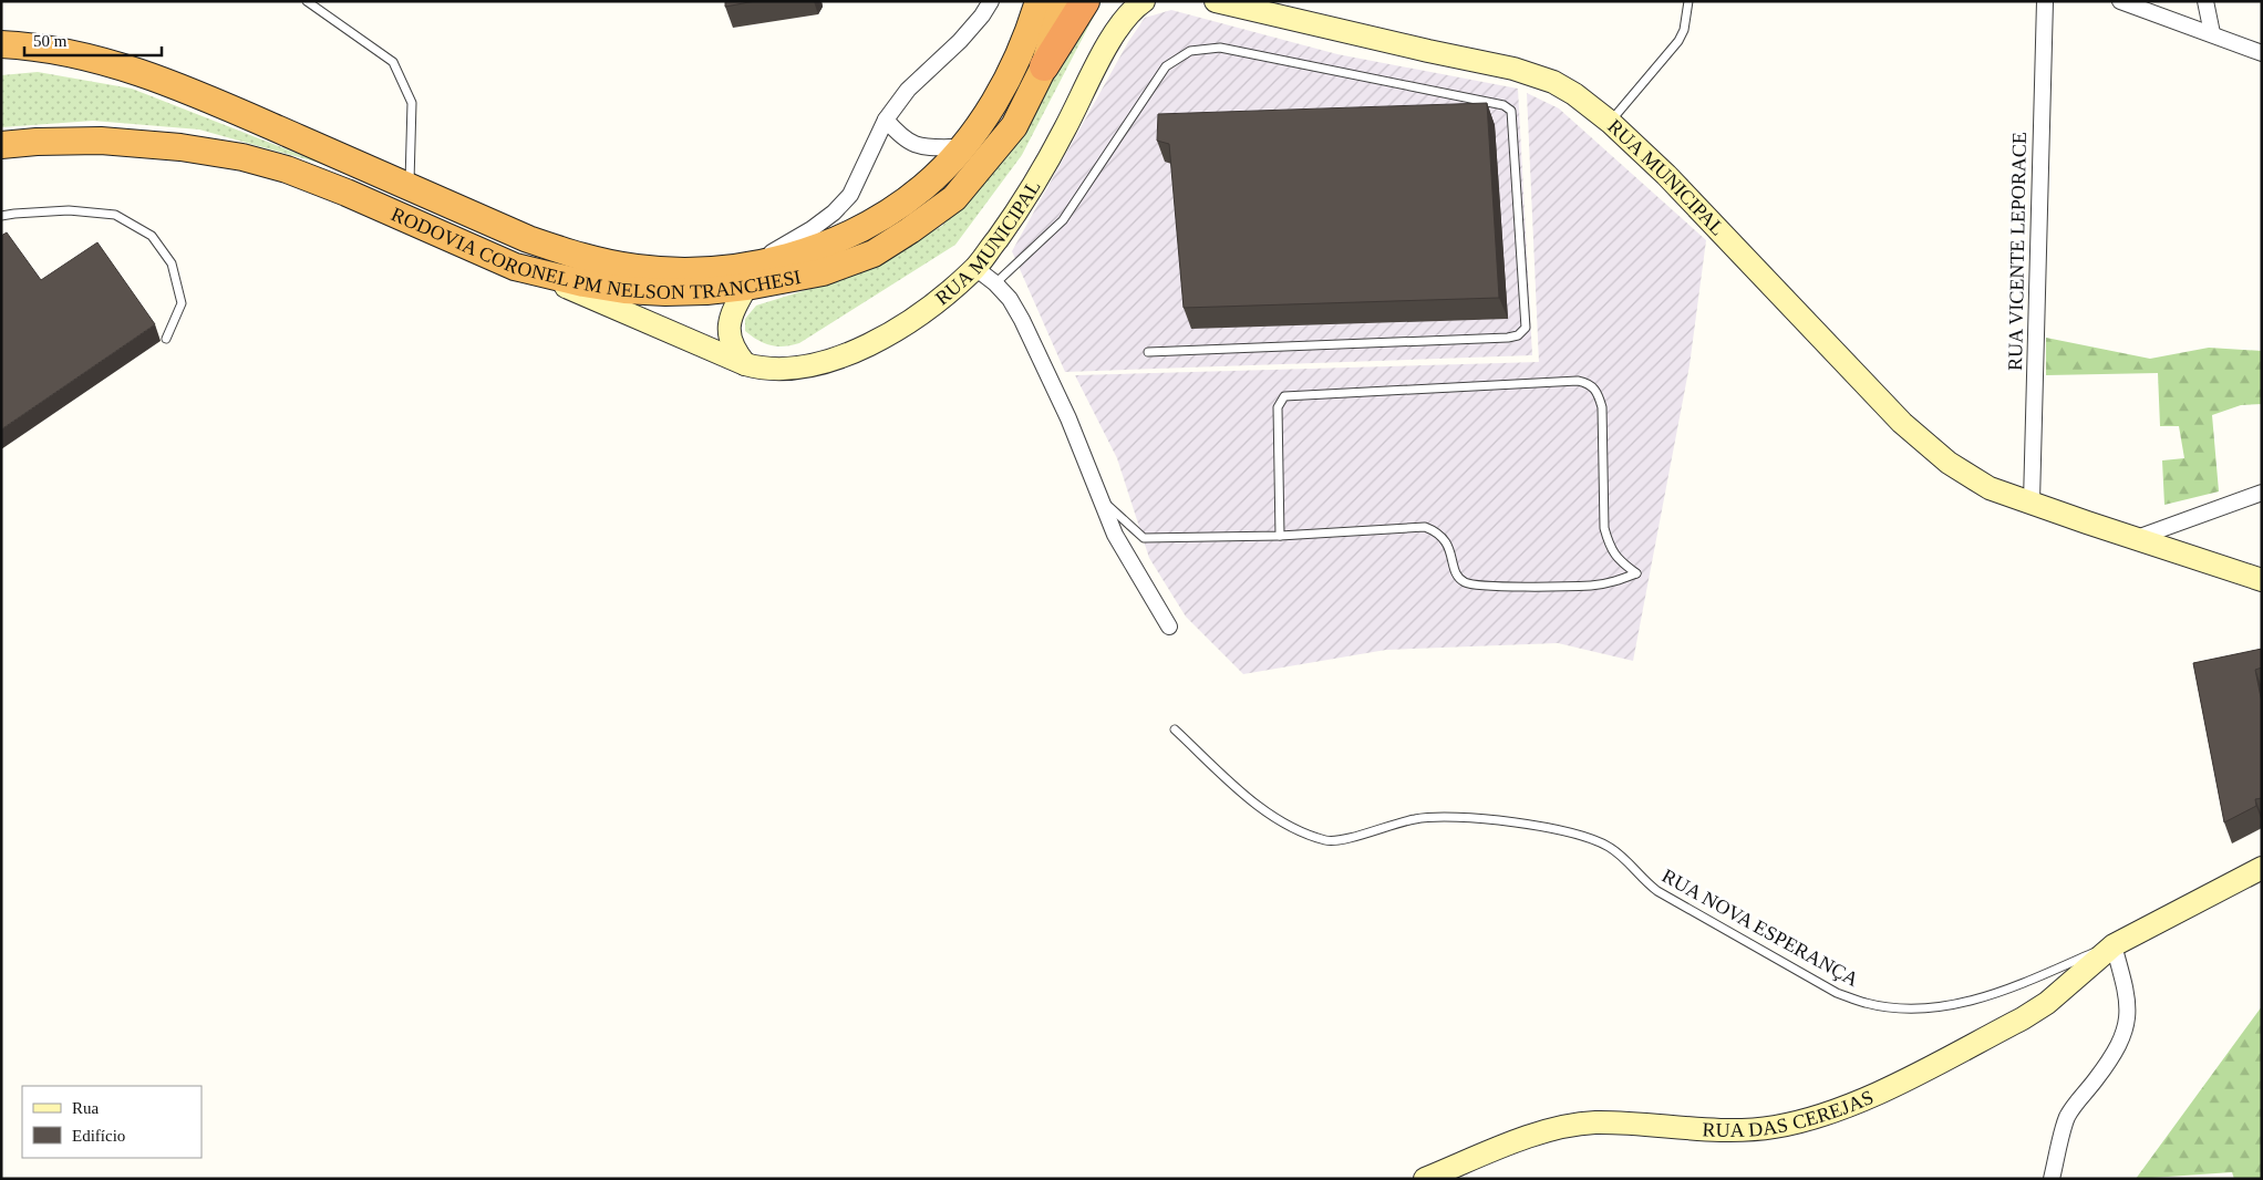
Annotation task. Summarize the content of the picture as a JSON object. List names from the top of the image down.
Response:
{
  "streets": {
    "highway": ["RODOVIA CORONEL PM NELSON TRANCHESI"],
    "main road": ["RUA MUNICIPAL", "RUA DAS CEREJAS"],
    "street": ["RUA VICENTE LEPORACE"],
    "lane": ["RUA NOVA ESPERANÇA"]
  },
  "crossings": [
    ["RUA MUNICIPAL", "RODOVIA CORONEL PM NELSON TRANCHESI"],
    ["RUA MUNICIPAL", "RUA VICENTE LEPORACE"],
    ["RUA NOVA ESPERANÇA", "RUA DAS CEREJAS"]
  ],
  "legend": ["Rua", "Edifício"],
  "scale_bar": "50 m"
}
